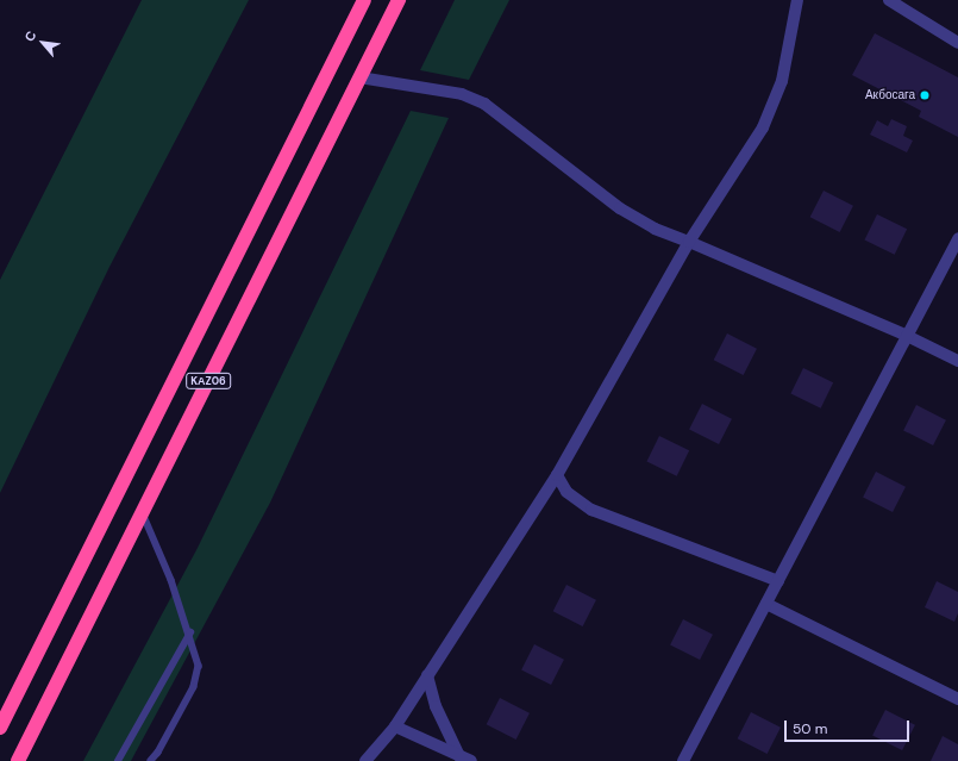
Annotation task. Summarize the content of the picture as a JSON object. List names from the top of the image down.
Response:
{
  "streets": {
    "highway": ["KАZ06"]
  },
  "places": ["Акбосага"],
  "scale_bar": "50 m",
  "north": "top left"
}
